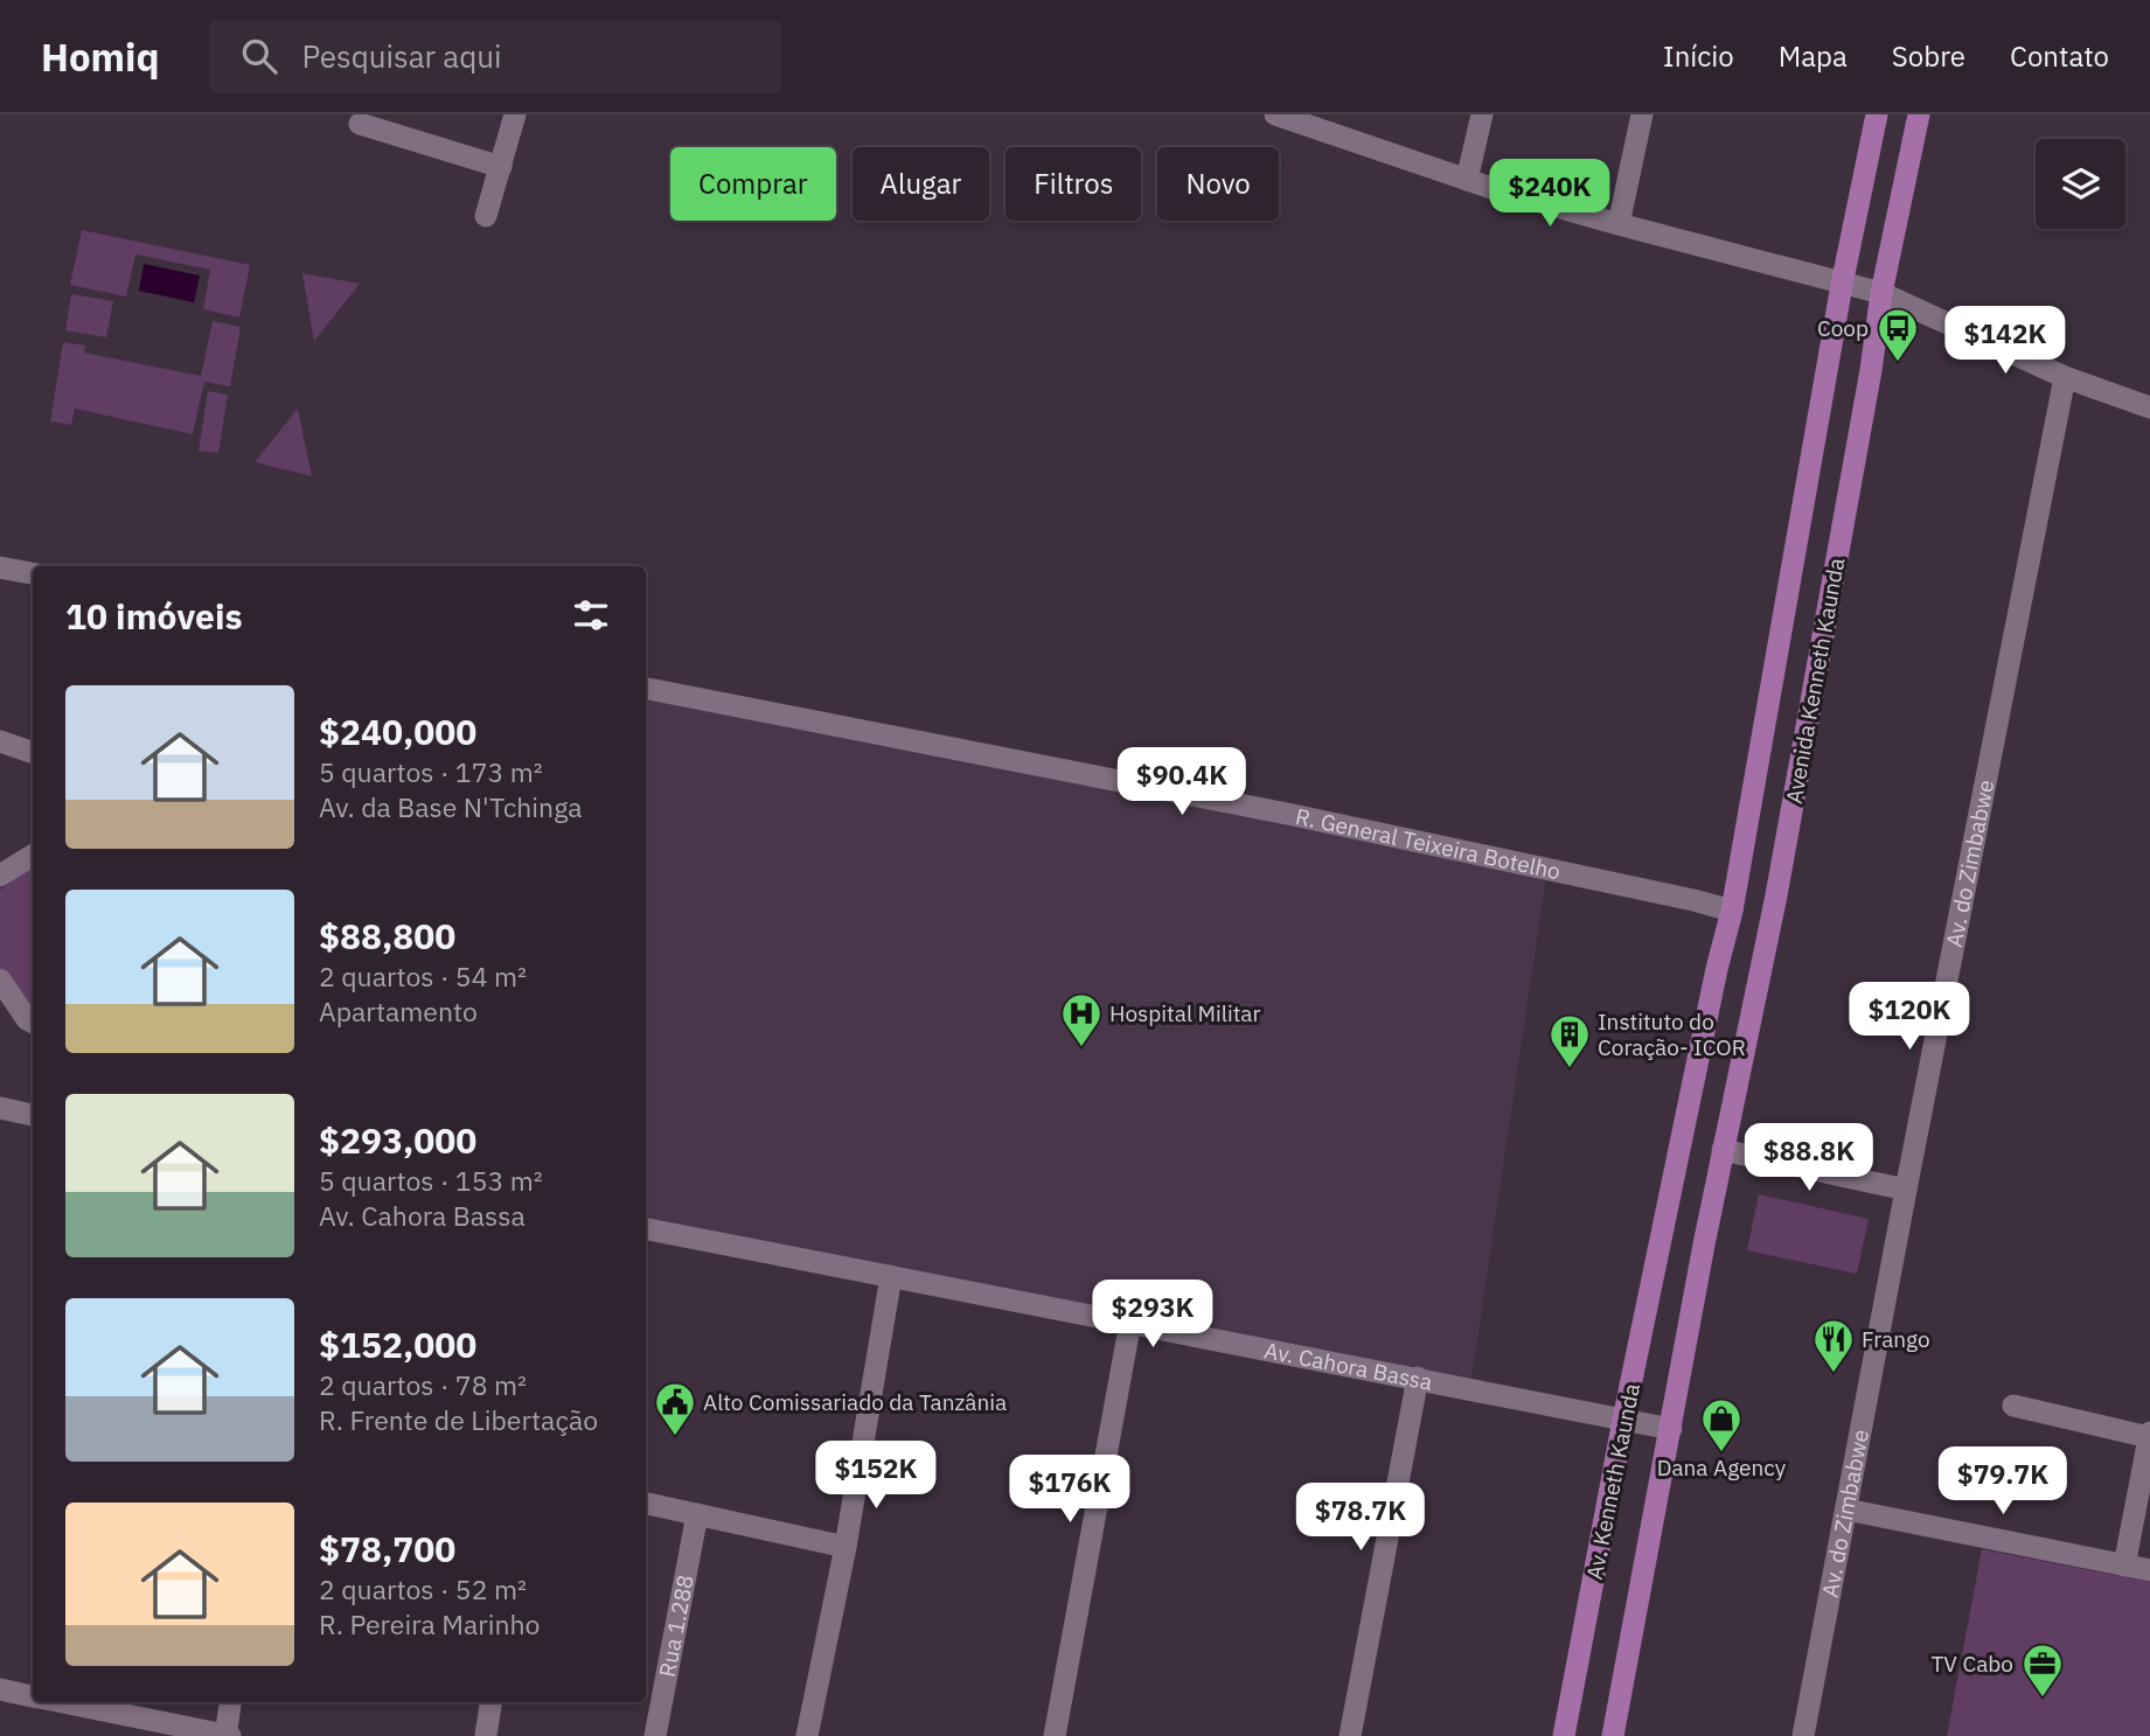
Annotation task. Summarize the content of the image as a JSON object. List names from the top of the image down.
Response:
{
  "streets": {
    "main road": ["Avenida Kenneth Kaunda", "Av. Kenneth Kaunda"],
    "street": [
      "R. General Teixeira Botelho",
      "Av. do Zimbabwe",
      "Av. Cahora Bassa",
      "Rua 1.288"
    ]
  },
  "crossings": [
    ["Avenida Kenneth Kaunda", "R. General Teixeira Botelho"],
    ["Avenida Kenneth Kaunda", "Av. Kenneth Kaunda"],
    ["Av. Cahora Bassa", "Av. Kenneth Kaunda"]
  ],
  "places": {
    "bus stop": ["Coop"],
    "hospital": ["Hospital Militar"],
    "building": ["Instituto do Coração- ICOR"],
    "restaurant": ["Frango"],
    "public building": ["Alto Comissariado da Tanzânia"],
    "shop": ["Dana Agency"],
    "office": ["TV Cabo"]
  },
  "page": {
    "header": "Homiq",
    "search": "Pesquisar aqui",
    "nav": [
      "Início",
      "Mapa",
      "Sobre",
      "Contato"
    ],
    "chip": [
      "Comprar",
      "Alugar",
      "Filtros",
      "Novo"
    ],
    "price": [
      "$240K",
      "$142K",
      "$90.4K",
      "$120K",
      "$88.8K",
      "$293K",
      "$152K",
      "$79.7K",
      "$176K",
      "$78.7K"
    ],
    "heading": "10 imóveis",
    "list": [
      {
        "name": "$240,000",
        "note": "5 quartos · 173 m² · Av. da Base N'Tchinga"
      },
      {
        "name": "$88,800",
        "note": "2 quartos · 54 m² · Apartamento"
      },
      {
        "name": "$293,000",
        "note": "5 quartos · 153 m² · Av. Cahora Bassa"
      },
      {
        "name": "$152,000",
        "note": "2 quartos · 78 m² · R. Frente de Libertação"
      },
      {
        "name": "$78,700",
        "note": "2 quartos · 52 m² · R. Pereira Marinho"
      }
    ]
  }
}
